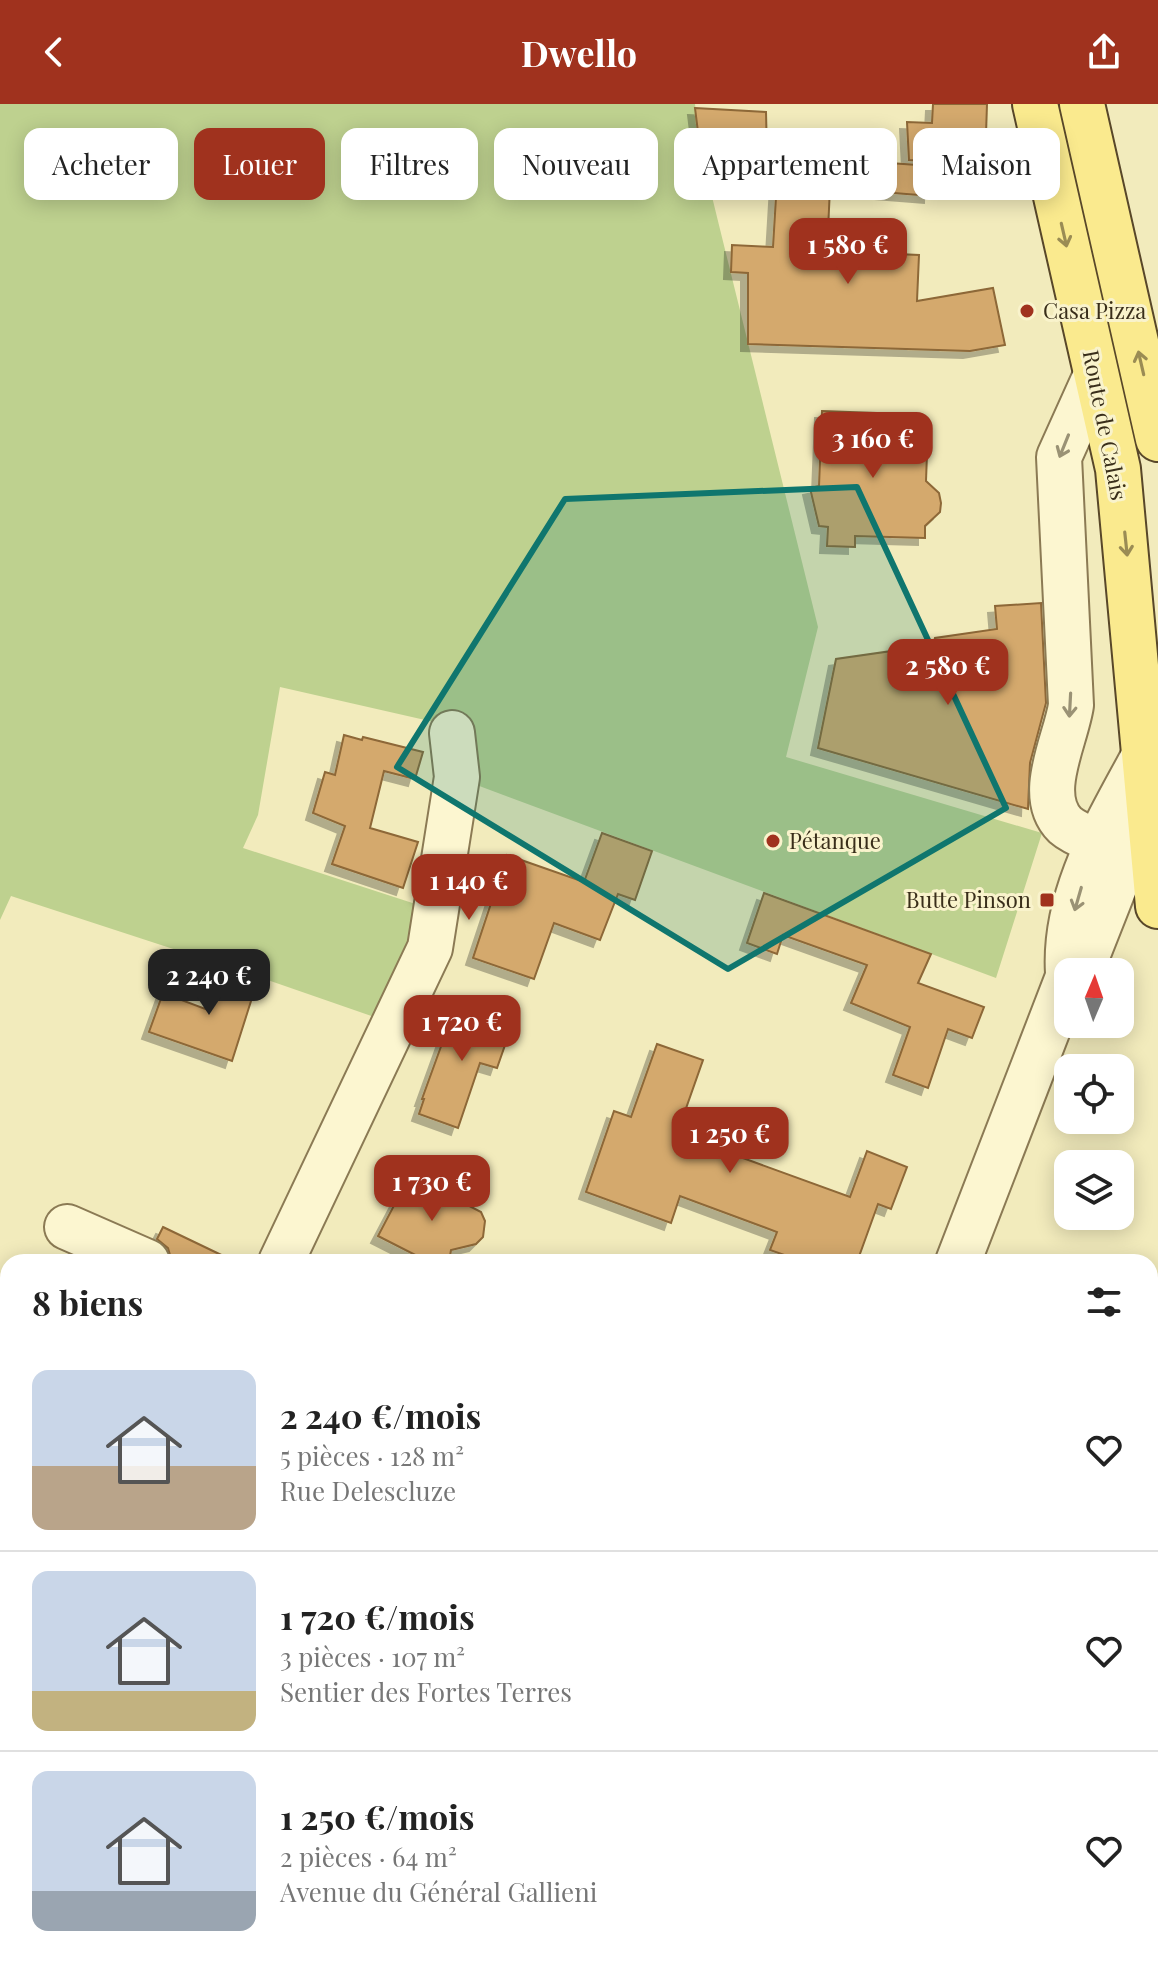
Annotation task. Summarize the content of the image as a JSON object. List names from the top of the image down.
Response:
{
  "streets": {
    "main road": ["Route de Calais"]
  },
  "places": {
    "other": ["Casa Pizza", "Pétanque"],
    "transit": ["Butte Pinson"]
  },
  "north": "top",
  "page": {
    "header": "Dwello",
    "chip": [
      "Acheter",
      "Louer",
      "Filtres",
      "Nouveau",
      "Appartement",
      "Maison"
    ],
    "price": [
      "1 580 €",
      "3 160 €",
      "2 580 €",
      "1 140 €",
      "2 240 €",
      "1 720 €",
      "1 250 €",
      "1 730 €"
    ],
    "heading": "8 biens",
    "list": [
      {
        "name": "2 240 €/mois",
        "note": "5 pièces · 128 m² · Rue Delescluze"
      },
      {
        "name": "1 720 €/mois",
        "note": "3 pièces · 107 m² · Sentier des Fortes Terres"
      },
      {
        "name": "1 250 €/mois",
        "note": "2 pièces · 64 m² · Avenue du Général Gallieni"
      }
    ]
  }
}
